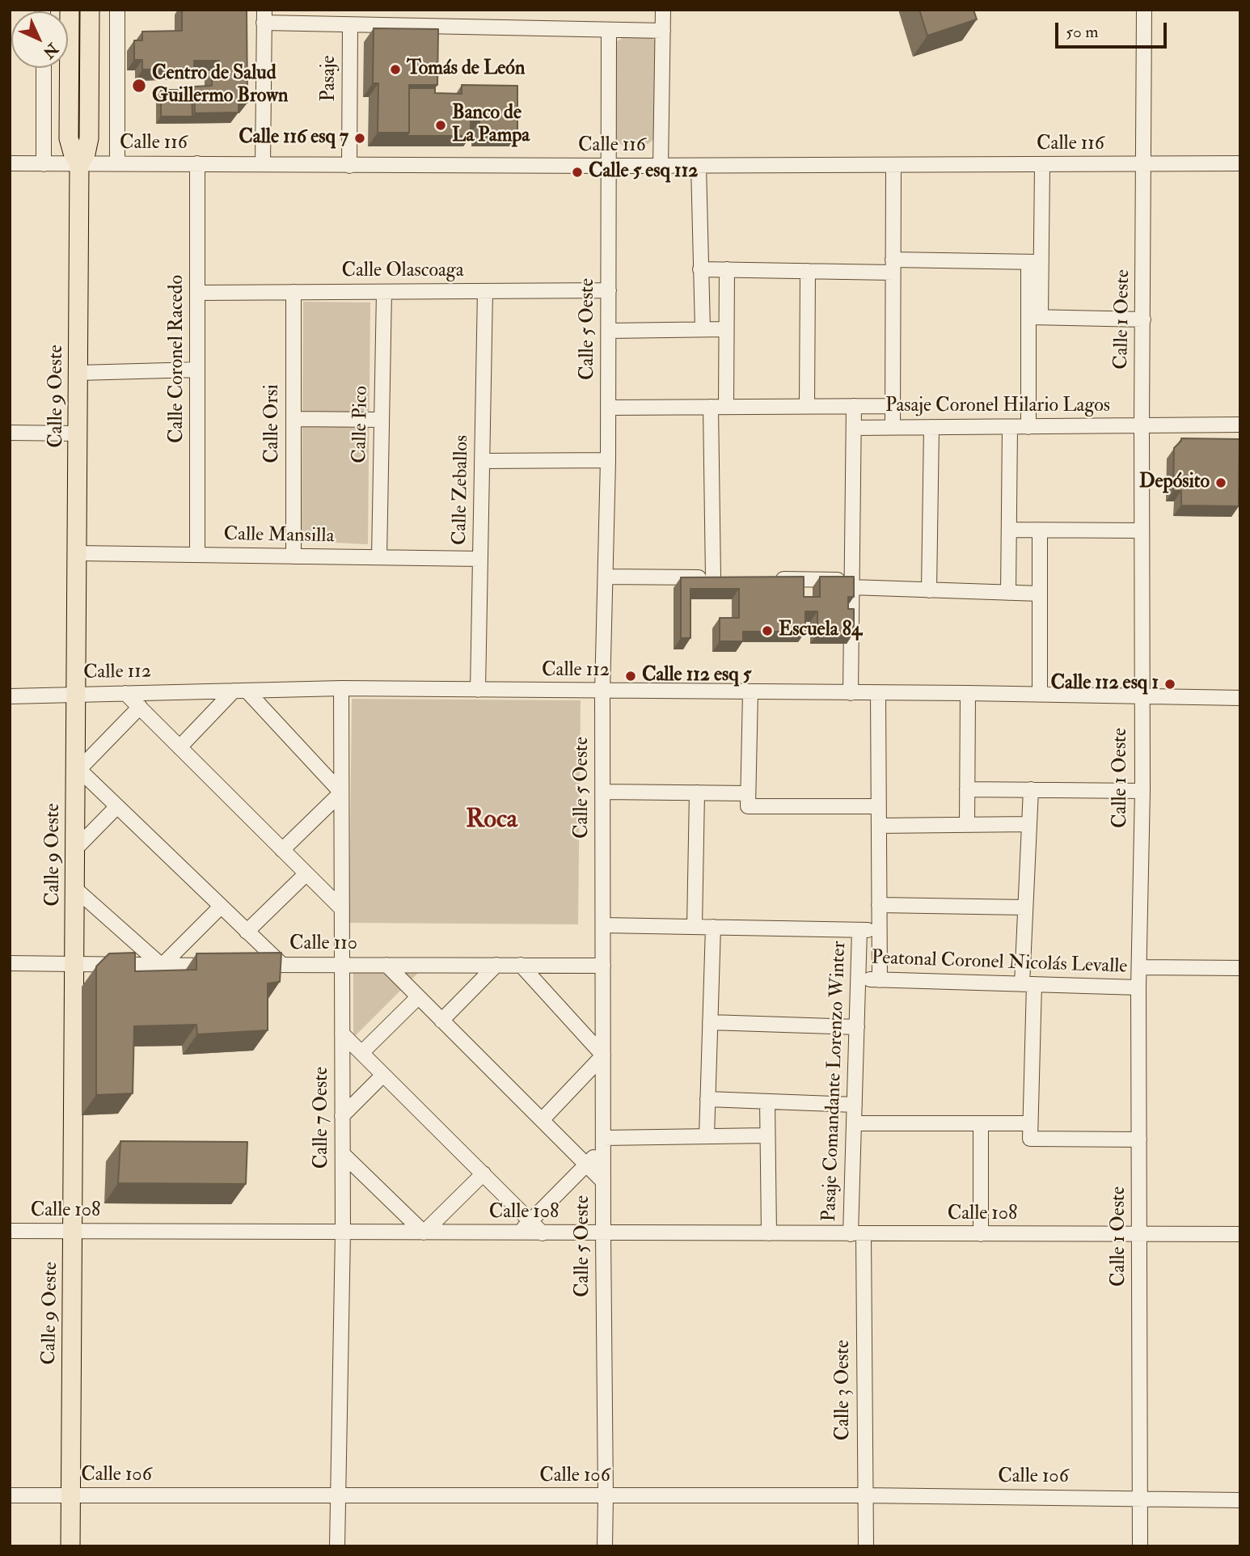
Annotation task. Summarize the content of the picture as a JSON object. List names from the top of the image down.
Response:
{
  "streets": {
    "main road": ["Calle 9 Oeste"],
    "street": [
      "Pasaje",
      "Calle 116",
      "Calle Olascoaga",
      "Calle 1 Oeste",
      "Calle 5 Oeste",
      "Calle Coronel Racedo",
      "Pasaje Coronel Hilario Lagos",
      "Calle Orsi",
      "Calle Pico",
      "Calle Zeballos",
      "Calle Mansilla",
      "Calle 112",
      "Calle 110",
      "Peatonal Coronel Nicolás Levalle",
      "Pasaje Comandante Lorenzo Winter",
      "Calle 7 Oeste",
      "Calle 108",
      "Calle 3 Oeste",
      "Calle 106"
    ]
  },
  "crossings": [
    ["Pasaje", "Calle 116"],
    ["Calle 116", "Calle 1 Oeste"],
    ["Calle 116", "Calle 5 Oeste"],
    ["Calle 116", "Calle Coronel Racedo"],
    ["Calle 116", "Calle 9 Oeste"],
    ["Calle Olascoaga", "Calle 5 Oeste"],
    ["Calle Olascoaga", "Calle Coronel Racedo"],
    ["Calle Olascoaga", "Calle Orsi"],
    ["Calle Olascoaga", "Calle Pico"],
    ["Calle Olascoaga", "Calle Zeballos"],
    ["Calle 1 Oeste", "Pasaje Coronel Hilario Lagos"],
    ["Calle 1 Oeste", "Calle 112"],
    ["Calle 1 Oeste", "Peatonal Coronel Nicolás Levalle"],
    ["Calle 1 Oeste", "Calle 108"],
    ["Calle 1 Oeste", "Calle 106"],
    ["Calle 5 Oeste", "Pasaje Coronel Hilario Lagos"],
    ["Calle 5 Oeste", "Calle 112"],
    ["Calle 5 Oeste", "Calle 110"],
    ["Calle 5 Oeste", "Peatonal Coronel Nicolás Levalle"],
    ["Calle 5 Oeste", "Calle 108"],
    ["Calle 5 Oeste", "Calle 106"],
    ["Calle Coronel Racedo", "Calle Mansilla"],
    ["Calle 9 Oeste", "Calle Mansilla"],
    ["Calle 9 Oeste", "Calle 112"],
    ["Calle 9 Oeste", "Calle 108"],
    ["Calle 9 Oeste", "Calle 106"],
    ["Calle Orsi", "Calle Mansilla"],
    ["Calle Pico", "Calle Mansilla"],
    ["Calle Zeballos", "Calle Mansilla"],
    ["Calle Zeballos", "Calle 112"],
    ["Calle 112", "Pasaje Comandante Lorenzo Winter"],
    ["Calle 112", "Calle 7 Oeste"],
    ["Calle 110", "Calle 7 Oeste"],
    ["Peatonal Coronel Nicolás Levalle", "Pasaje Comandante Lorenzo Winter"],
    ["Pasaje Comandante Lorenzo Winter", "Calle 108"],
    ["Pasaje Comandante Lorenzo Winter", "Calle 3 Oeste"],
    ["Calle 7 Oeste", "Calle 108"],
    ["Calle 7 Oeste", "Calle 106"],
    ["Calle 108", "Calle 3 Oeste"],
    ["Calle 3 Oeste", "Calle 106"]
  ],
  "districts": ["Roca"],
  "places": [
    "Tomás de León",
    "Centro de Salud Guillermo Brown",
    "Banco de La Pampa",
    "Calle 116 esq 7",
    "Calle 5 esq 112",
    "Depósito",
    "Escuela 84",
    "Calle 112 esq 5",
    "Calle 112 esq 1"
  ],
  "scale_bar": "50 m",
  "north": "bottom right"
}
